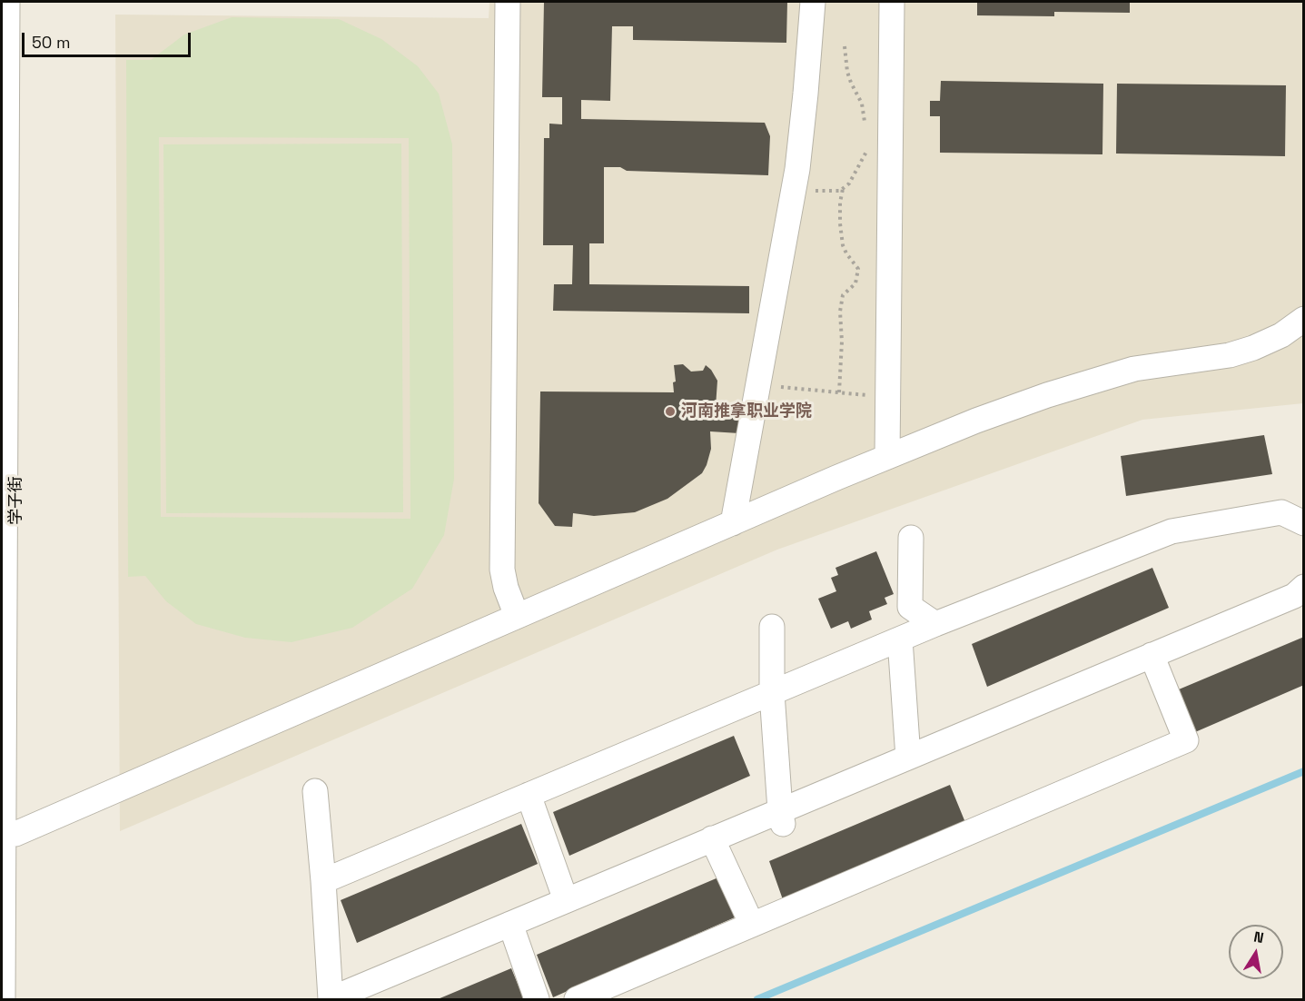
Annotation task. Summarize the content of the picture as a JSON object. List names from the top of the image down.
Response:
{
  "streets": {
    "street": ["学子街"]
  },
  "places": ["河南推拿职业学院"],
  "scale_bar": "50 m",
  "north": "top"
}
